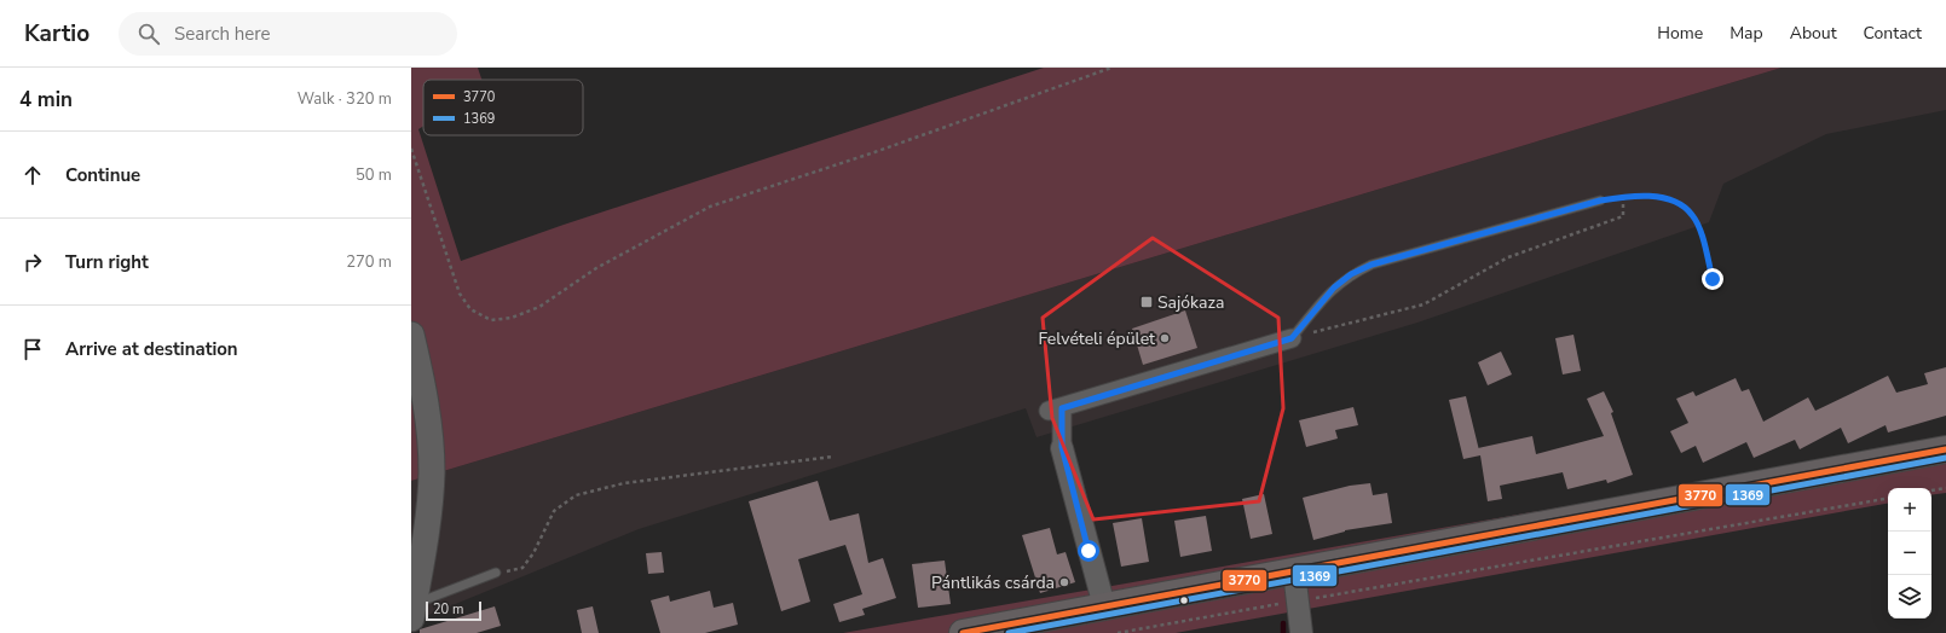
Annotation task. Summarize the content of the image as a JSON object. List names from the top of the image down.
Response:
{
  "places": {
    "transit": ["Sajókaza"],
    "other": ["Felvételi épület", "Pántlikás csárda"]
  },
  "lines": ["transit line 3770", "transit line 1369"],
  "legend": ["3770", "1369"],
  "scale_bar": "20 m",
  "page": {
    "header": "Kartio",
    "search": "Search here",
    "nav": [
      "Home",
      "Map",
      "About",
      "Contact"
    ],
    "heading": ["4 min", "Walk · 320 m"],
    "list": [
      ["Continue", "50 m"],
      ["Turn right", "270 m"],
      "Arrive at destination"
    ],
    "map_buttons": ["+", "−"],
    "scale": "20 m"
  }
}
